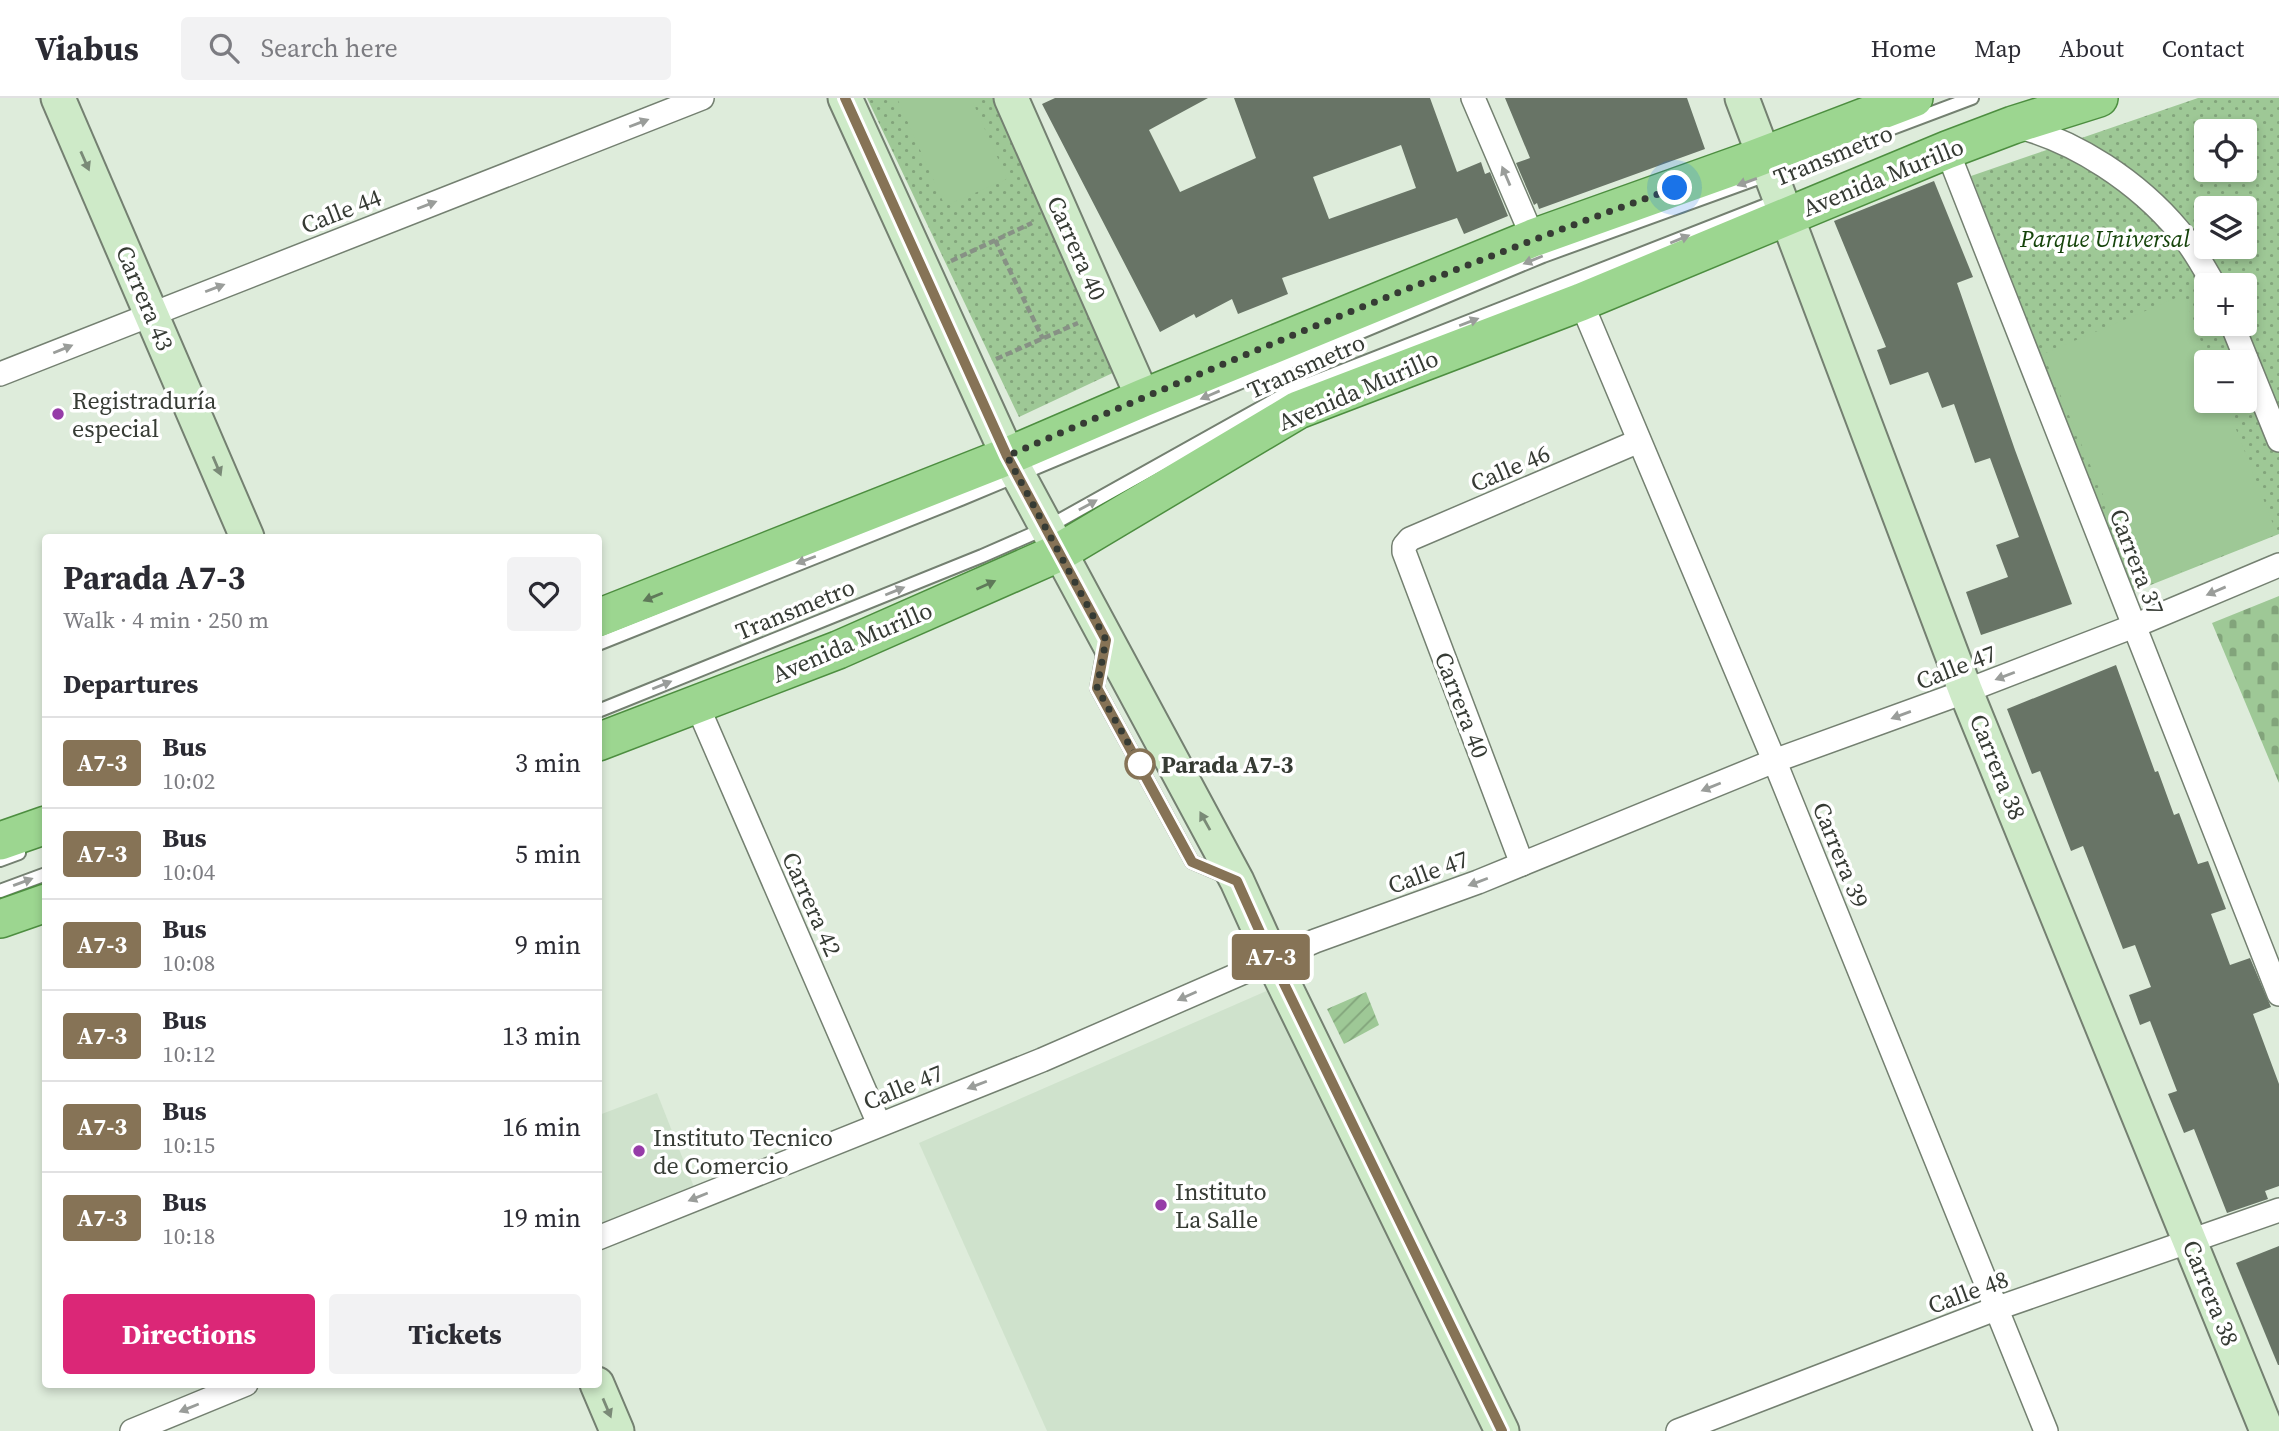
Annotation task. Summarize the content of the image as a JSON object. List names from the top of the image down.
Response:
{
  "streets": {
    "main road": ["Avenida Murillo"],
    "street": [
      "Calle 44",
      "Carrera 40",
      "Carrera 43",
      "Calle 46",
      "Carrera 37",
      "Calle 47",
      "Carrera 38",
      "Carrera 39",
      "Carrera 42",
      "Calle 48"
    ],
    "lane": ["Transmetro"]
  },
  "crossings": [
    ["Transmetro", "Avenida Murillo"],
    ["Transmetro", "Carrera 38"],
    ["Avenida Murillo", "Carrera 40"],
    ["Avenida Murillo", "Carrera 37"],
    ["Avenida Murillo", "Carrera 38"],
    ["Avenida Murillo", "Carrera 39"],
    ["Avenida Murillo", "Carrera 42"],
    ["Calle 44", "Carrera 43"],
    ["Carrera 40", "Calle 46"],
    ["Carrera 40", "Calle 47"],
    ["Calle 46", "Carrera 39"],
    ["Carrera 37", "Calle 47"],
    ["Calle 47", "Carrera 38"],
    ["Calle 47", "Carrera 39"],
    ["Calle 47", "Carrera 42"],
    ["Carrera 38", "Calle 48"],
    ["Carrera 39", "Calle 48"]
  ],
  "one_way": ["Calle 44", "Carrera 43", "Calle 47"],
  "parks": ["Parque Universal"],
  "places": [
    "Registraduría especial",
    "Parada A7-3",
    "Instituto Tecnico de Comercio",
    "Instituto La Salle"
  ],
  "lines": ["bus line A7-3"],
  "page": {
    "header": "Viabus",
    "search": "Search here",
    "nav": [
      "Home",
      "Map",
      "About",
      "Contact"
    ],
    "on_map": "A7-3",
    "map_buttons": ["+", "−"],
    "heading": [
      ["Parada A7-3", "Walk · 4 min · 250 m"],
      "Departures"
    ],
    "list": [
      {
        "mark": "A7-3",
        "name": "Bus",
        "note": "10:02",
        "value": "3 min"
      },
      {
        "mark": "A7-3",
        "name": "Bus",
        "note": "10:04",
        "value": "5 min"
      },
      {
        "mark": "A7-3",
        "name": "Bus",
        "note": "10:08",
        "value": "9 min"
      },
      {
        "mark": "A7-3",
        "name": "Bus",
        "note": "10:12",
        "value": "13 min"
      },
      {
        "mark": "A7-3",
        "name": "Bus",
        "note": "10:15",
        "value": "16 min"
      },
      {
        "mark": "A7-3",
        "name": "Bus",
        "note": "10:18",
        "value": "19 min"
      }
    ],
    "buttons": ["Directions", "Tickets"]
  }
}
